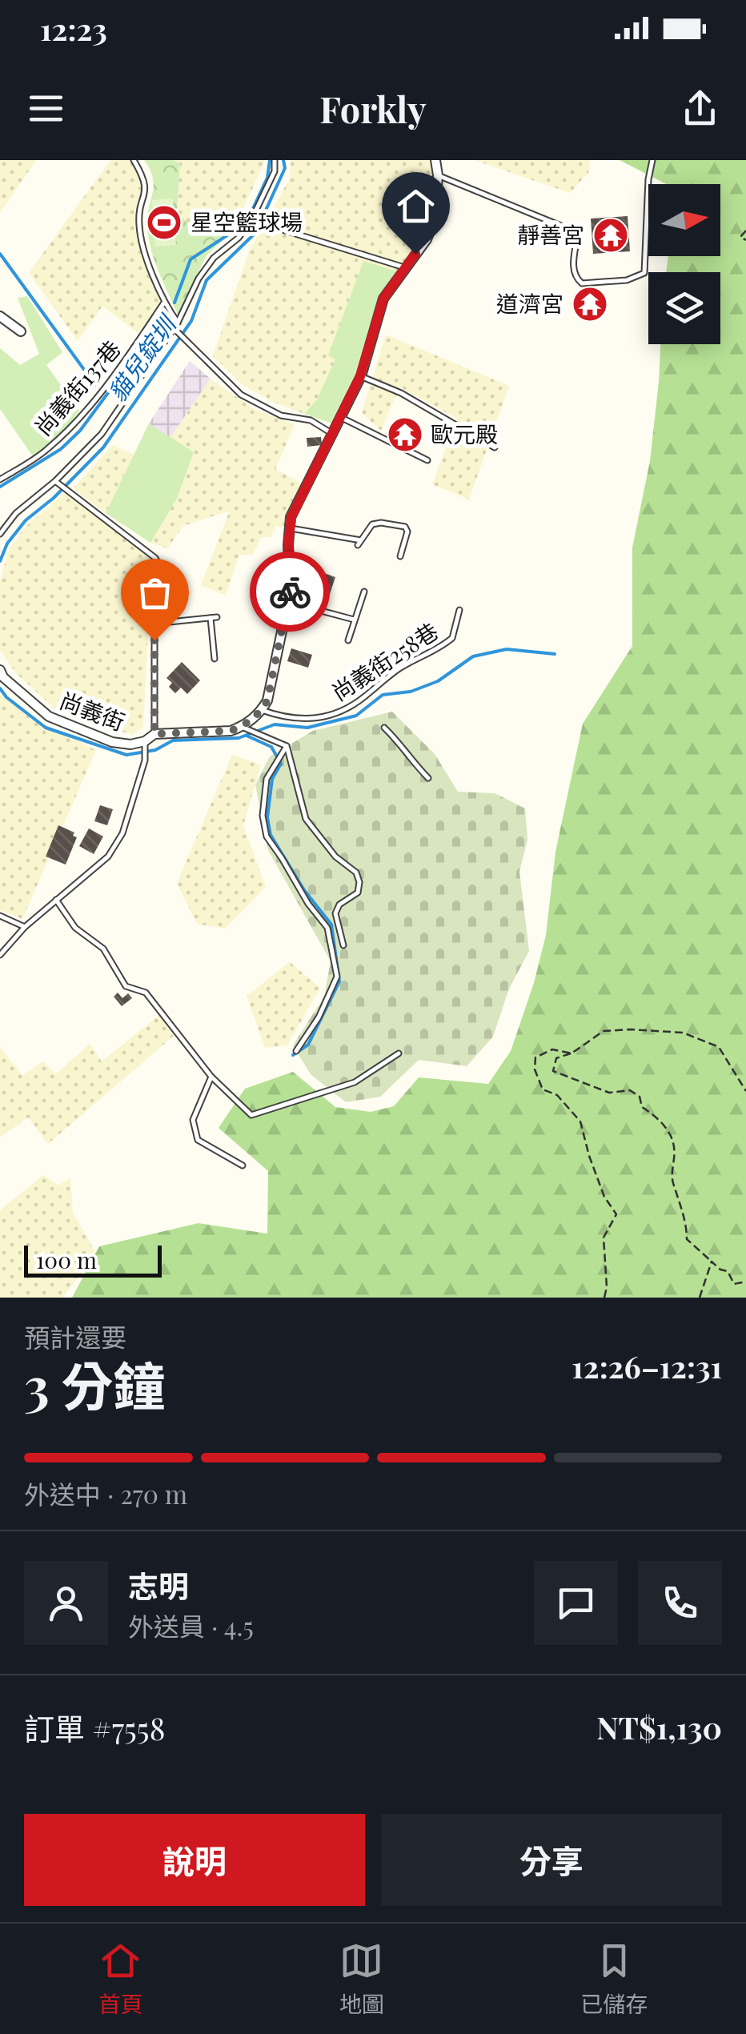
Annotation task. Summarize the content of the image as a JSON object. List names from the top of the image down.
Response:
{
  "streets": {
    "street": ["尚義街"],
    "lane": ["尚義街137巷", "尚義街258巷"]
  },
  "water": ["貓兒錠圳"],
  "places": {
    "sports": ["星空籃球場"],
    "temple": ["靜善宮", "道濟宮", "歐元殿"]
  },
  "scale_bar": "100 m",
  "north": "right",
  "page": {
    "status": "12:23",
    "header": "Forkly",
    "scale": "100 m",
    "heading": ["3 分鐘", "預計還要", "12:26–12:31"],
    "panel": [
      "志明",
      "外送員 · 4.5",
      "訂單 #7558",
      "NT$1,130"
    ],
    "bar": "外送中 · 270 m",
    "buttons": ["說明", "分享"],
    "tabs": ["首頁", "地圖", "已儲存"]
  }
}
